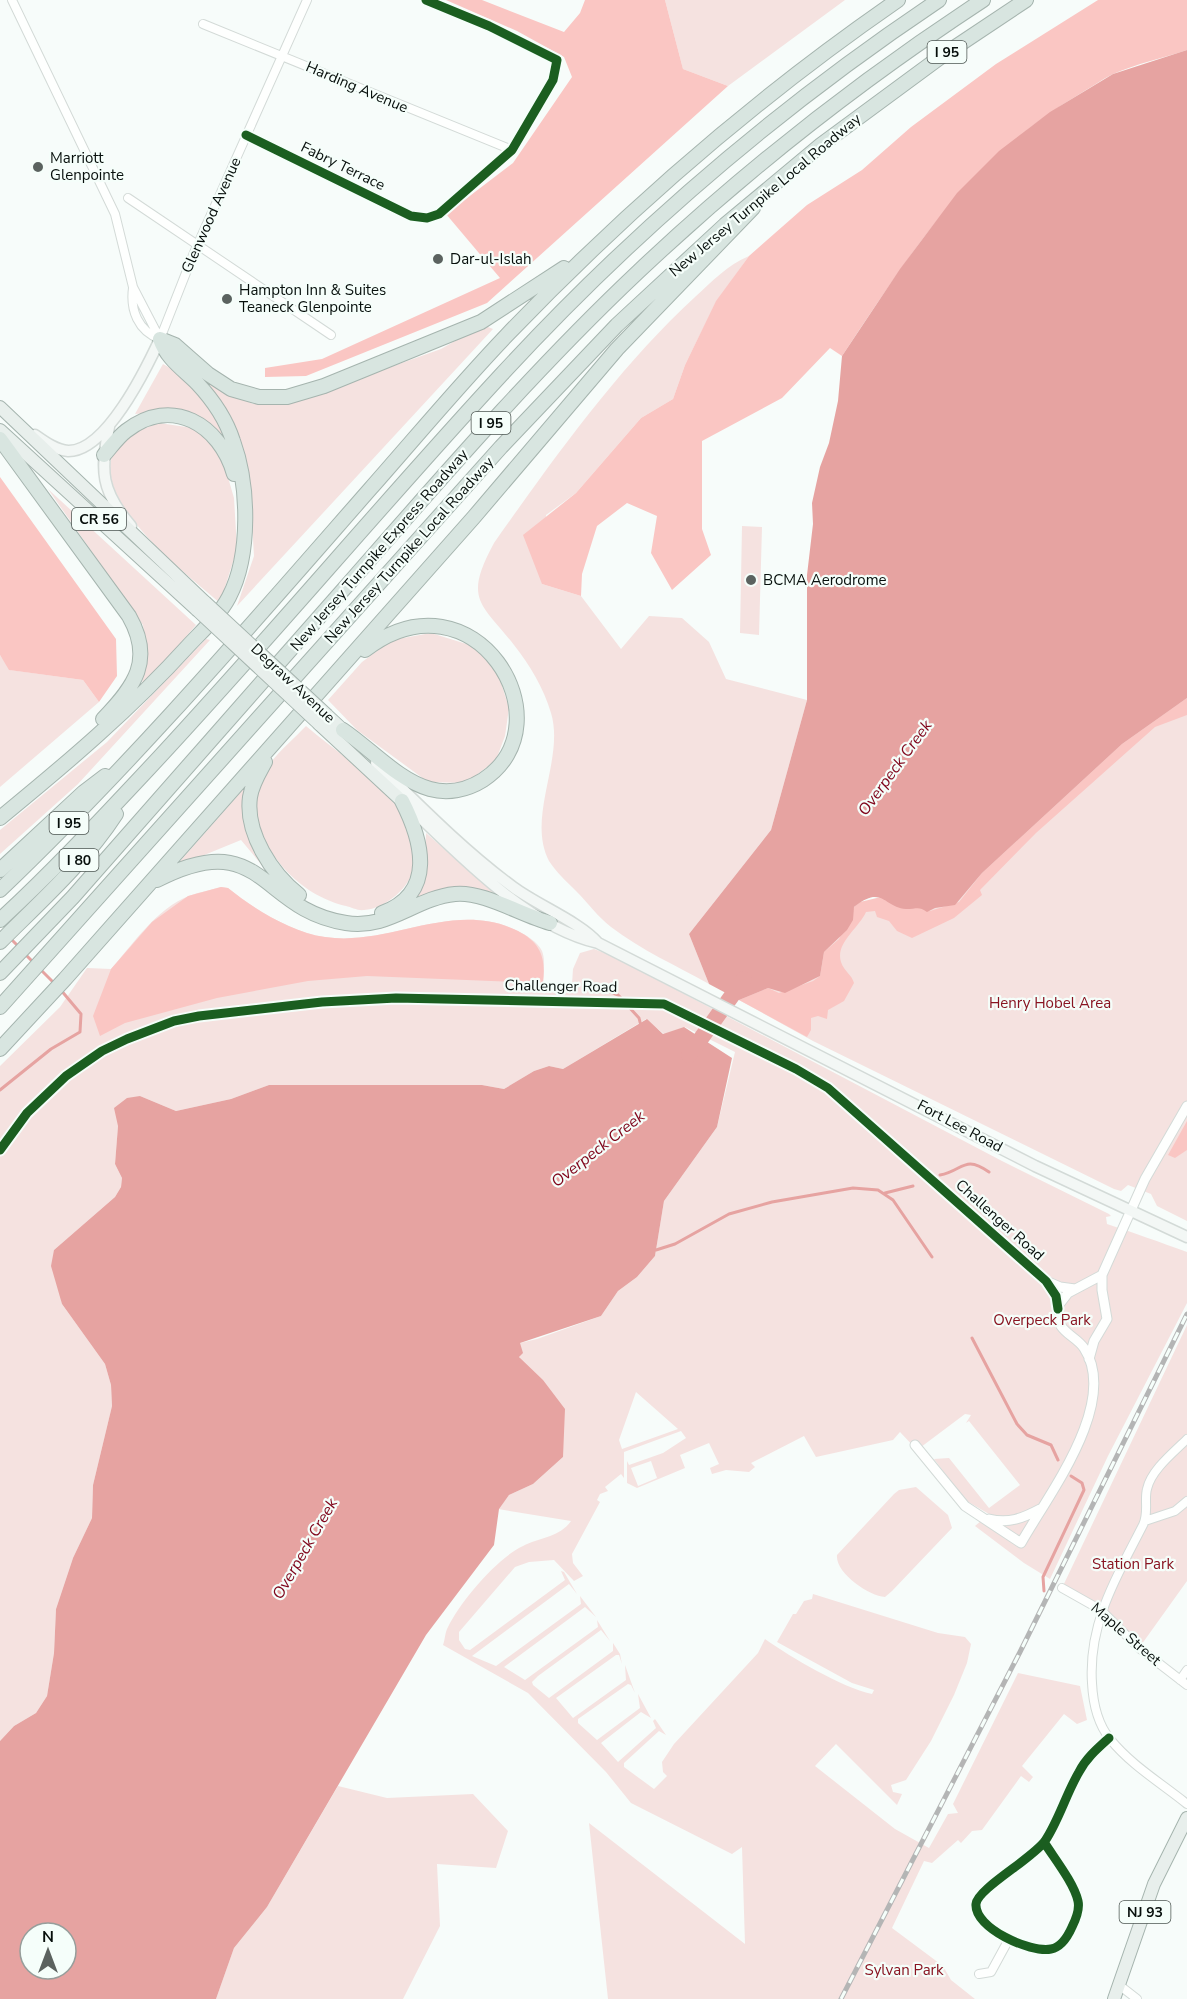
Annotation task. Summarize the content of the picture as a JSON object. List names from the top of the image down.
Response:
{
  "streets": {
    "highway": [
      "I 95",
      "New Jersey Turnpike Local Roadway",
      "New Jersey Turnpike Express Roadway",
      "I 80"
    ],
    "main road": [
      "Glenwood Avenue",
      "CR 56",
      "Degraw Avenue",
      "Fort Lee Road",
      "NJ 93"
    ],
    "street": [
      "Harding Avenue",
      "Fabry Terrace",
      "Challenger Road",
      "Maple Street"
    ]
  },
  "crossings": [
    ["Harding Avenue", "Fabry Terrace"],
    ["Harding Avenue", "Glenwood Avenue"],
    ["Fabry Terrace", "Glenwood Avenue"],
    ["Glenwood Avenue", "Degraw Avenue"],
    ["New Jersey Turnpike Express Roadway", "I 80"],
    ["Degraw Avenue", "Fort Lee Road"]
  ],
  "water": ["Overpeck Creek"],
  "parks": [
    "Henry Hobel Area",
    "Overpeck Park",
    "Station Park",
    "Sylvan Park"
  ],
  "places": [
    "Marriott Glenpointe",
    "Dar-ul-Islah",
    "Hampton Inn & Suites Teaneck Glenpointe",
    "BCMA Aerodrome"
  ],
  "north": "top"
}
